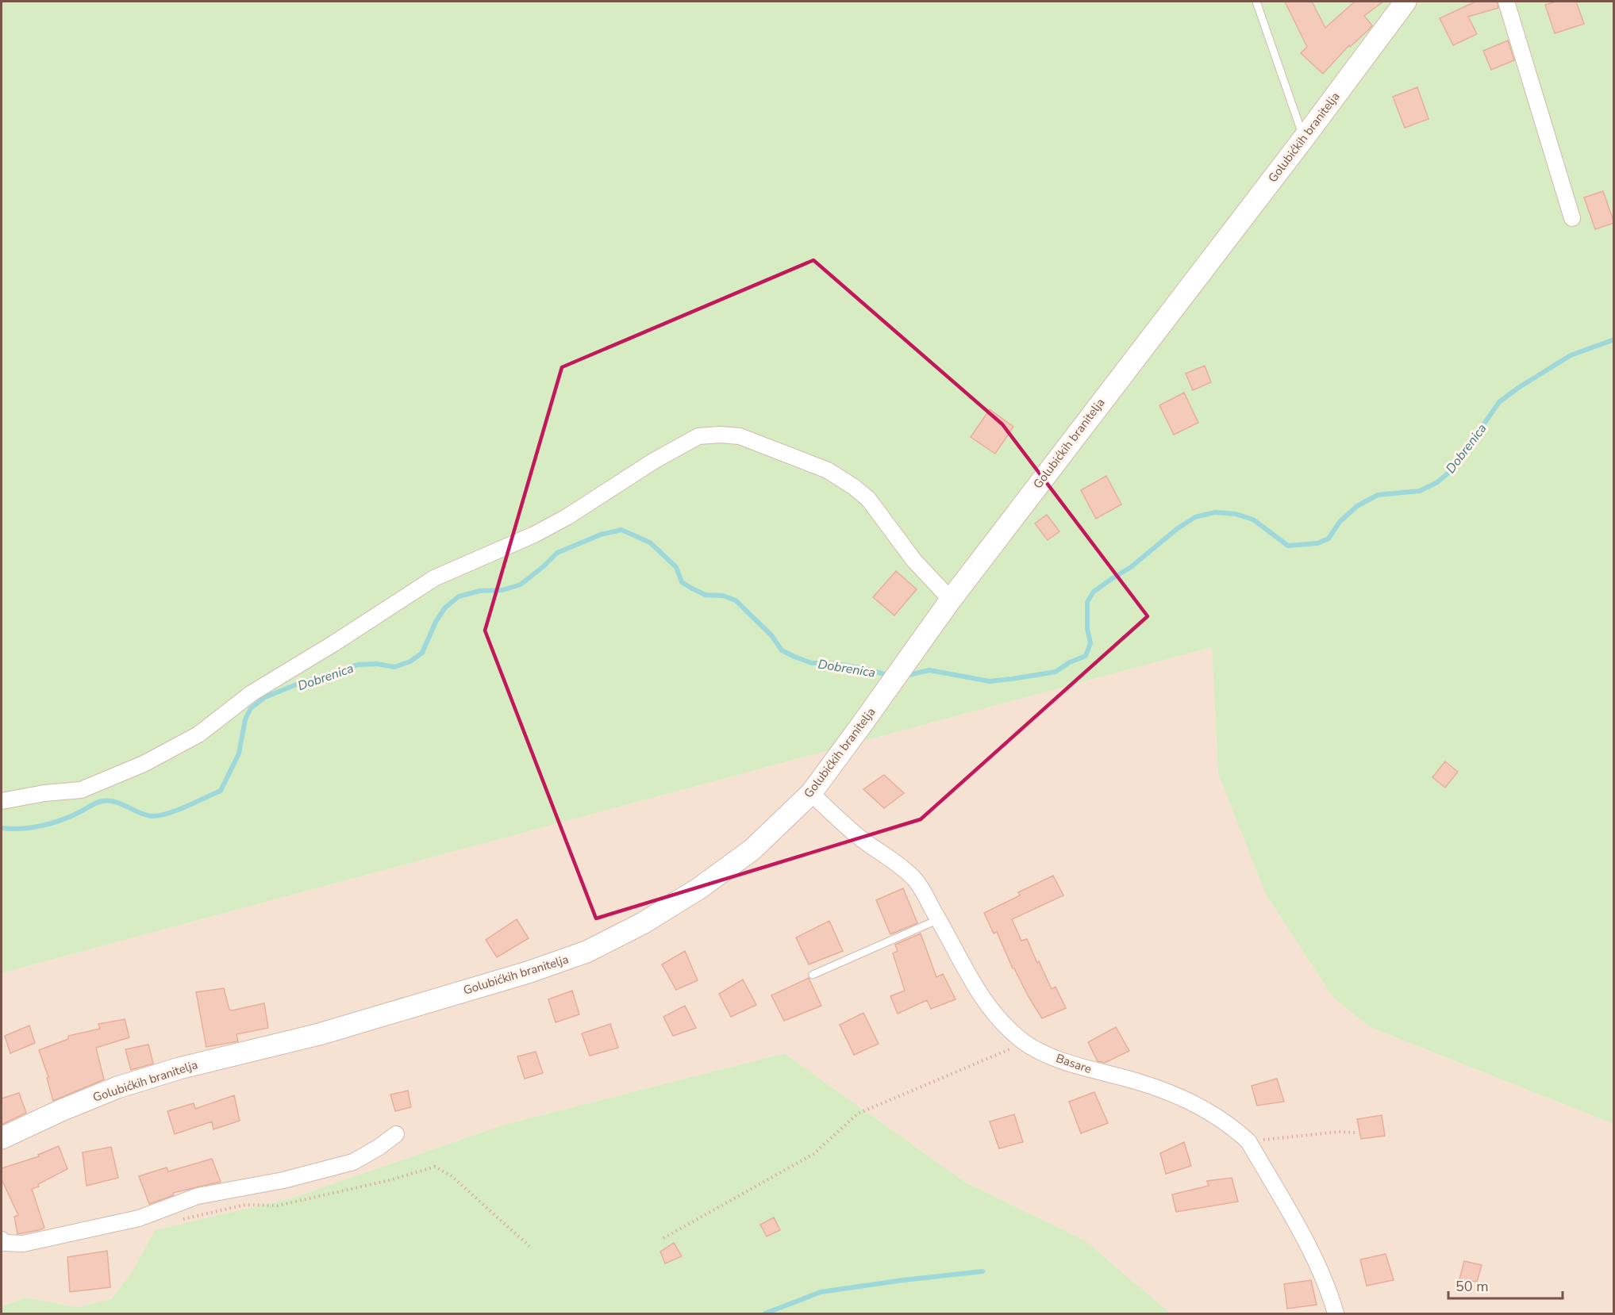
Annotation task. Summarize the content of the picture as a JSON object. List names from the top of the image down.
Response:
{
  "streets": {
    "street": ["Golubićkih branitelja", "Basare"]
  },
  "crossings": [
    ["Golubićkih branitelja", "Basare"]
  ],
  "water": ["Dobrenica"],
  "scale_bar": "50 m"
}
